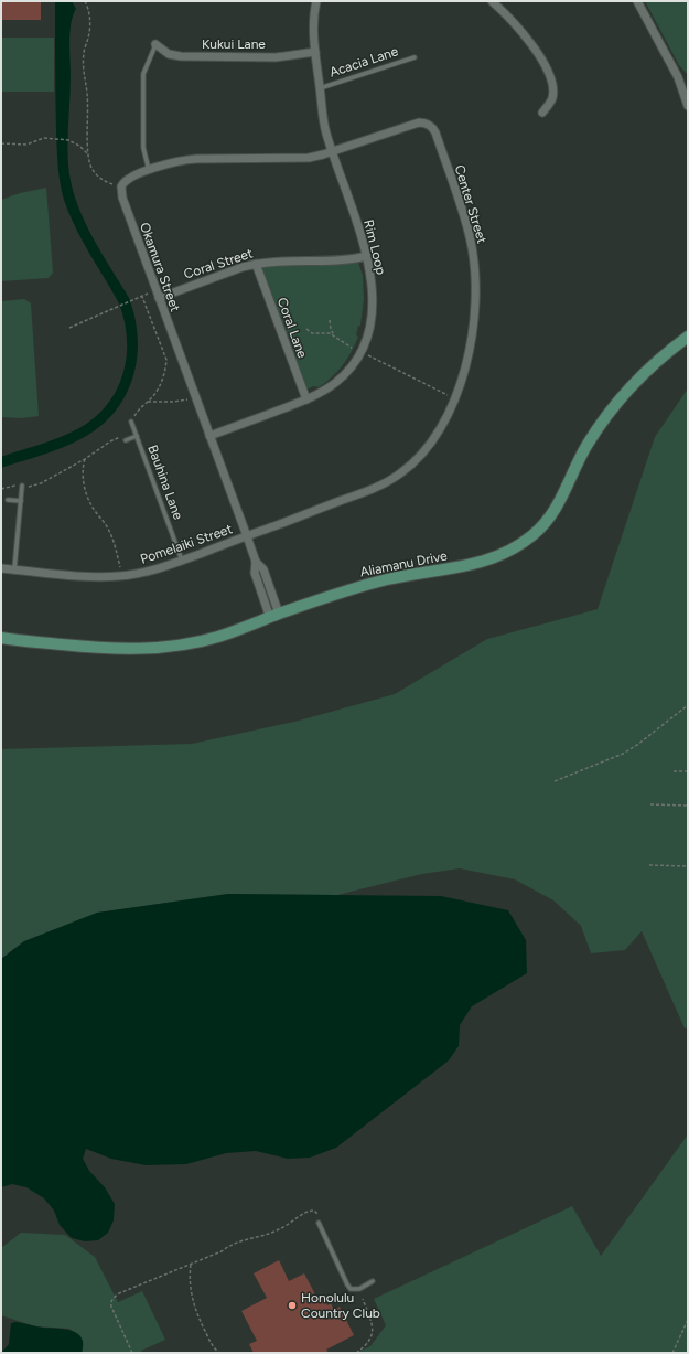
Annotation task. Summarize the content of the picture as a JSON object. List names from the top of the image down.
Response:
{
  "streets": {
    "street": [
      "Kukui Lane",
      "Center Street",
      "Rim Loop",
      "Coral Street",
      "Okamura Street",
      "Coral Lane",
      "Pomelaiki Street",
      "Aliamanu Drive"
    ],
    "lane": ["Acacia Lane", "Bauhina Lane"]
  },
  "crossings": [
    ["Kukui Lane", "Rim Loop"],
    ["Acacia Lane", "Rim Loop"],
    ["Center Street", "Rim Loop"],
    ["Center Street", "Okamura Street"],
    ["Center Street", "Pomelaiki Street"],
    ["Rim Loop", "Coral Street"],
    ["Rim Loop", "Okamura Street"],
    ["Rim Loop", "Coral Lane"],
    ["Coral Street", "Okamura Street"],
    ["Coral Street", "Coral Lane"],
    ["Okamura Street", "Pomelaiki Street"],
    ["Okamura Street", "Aliamanu Drive"],
    ["Bauhina Lane", "Pomelaiki Street"]
  ],
  "places": ["Honolulu Country Club"]
}
